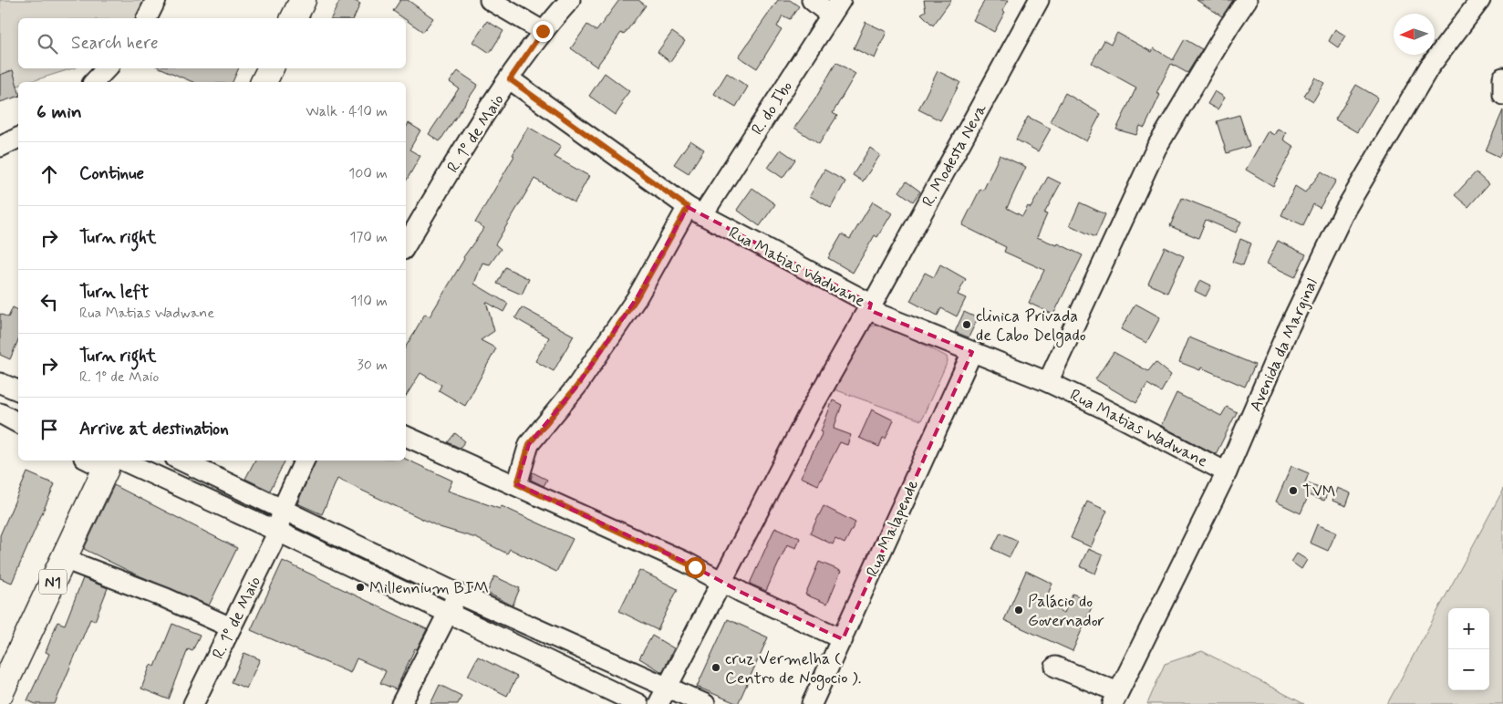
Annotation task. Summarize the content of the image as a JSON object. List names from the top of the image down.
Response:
{
  "streets": {
    "highway": ["N1"],
    "street": [
      "R. do Ibo",
      "R. 1º de Maio",
      "R. Modesta Neva",
      "Rua Matias Wadwane",
      "Avenida da Marginal",
      "Rua Malapende"
    ]
  },
  "crossings": [
    ["R. do Ibo", "Rua Matias Wadwane"],
    ["R. 1º de Maio", "Rua Matias Wadwane"],
    ["R. Modesta Neva", "Rua Matias Wadwane"],
    ["Rua Matias Wadwane", "Avenida da Marginal"],
    ["Rua Matias Wadwane", "Rua Malapende"]
  ],
  "places": [
    "clinica Privada de Cabo Delgado",
    "TVM",
    "Millennium BIM",
    "Palácio do Governador",
    "cruz Vermelha ( Centro de Nogocio )."
  ],
  "north": "left",
  "page": {
    "search": "Search here",
    "heading": ["6 min", "Walk · 410 m"],
    "list": [
      ["Continue", "100 m"],
      ["Turn right", "170 m"],
      ["Turn left", "Rua Matias Wadwane", "110 m"],
      ["Turn right", "R. 1º de Maio", "30 m"],
      "Arrive at destination"
    ],
    "map_buttons": ["+", "−"]
  }
}
